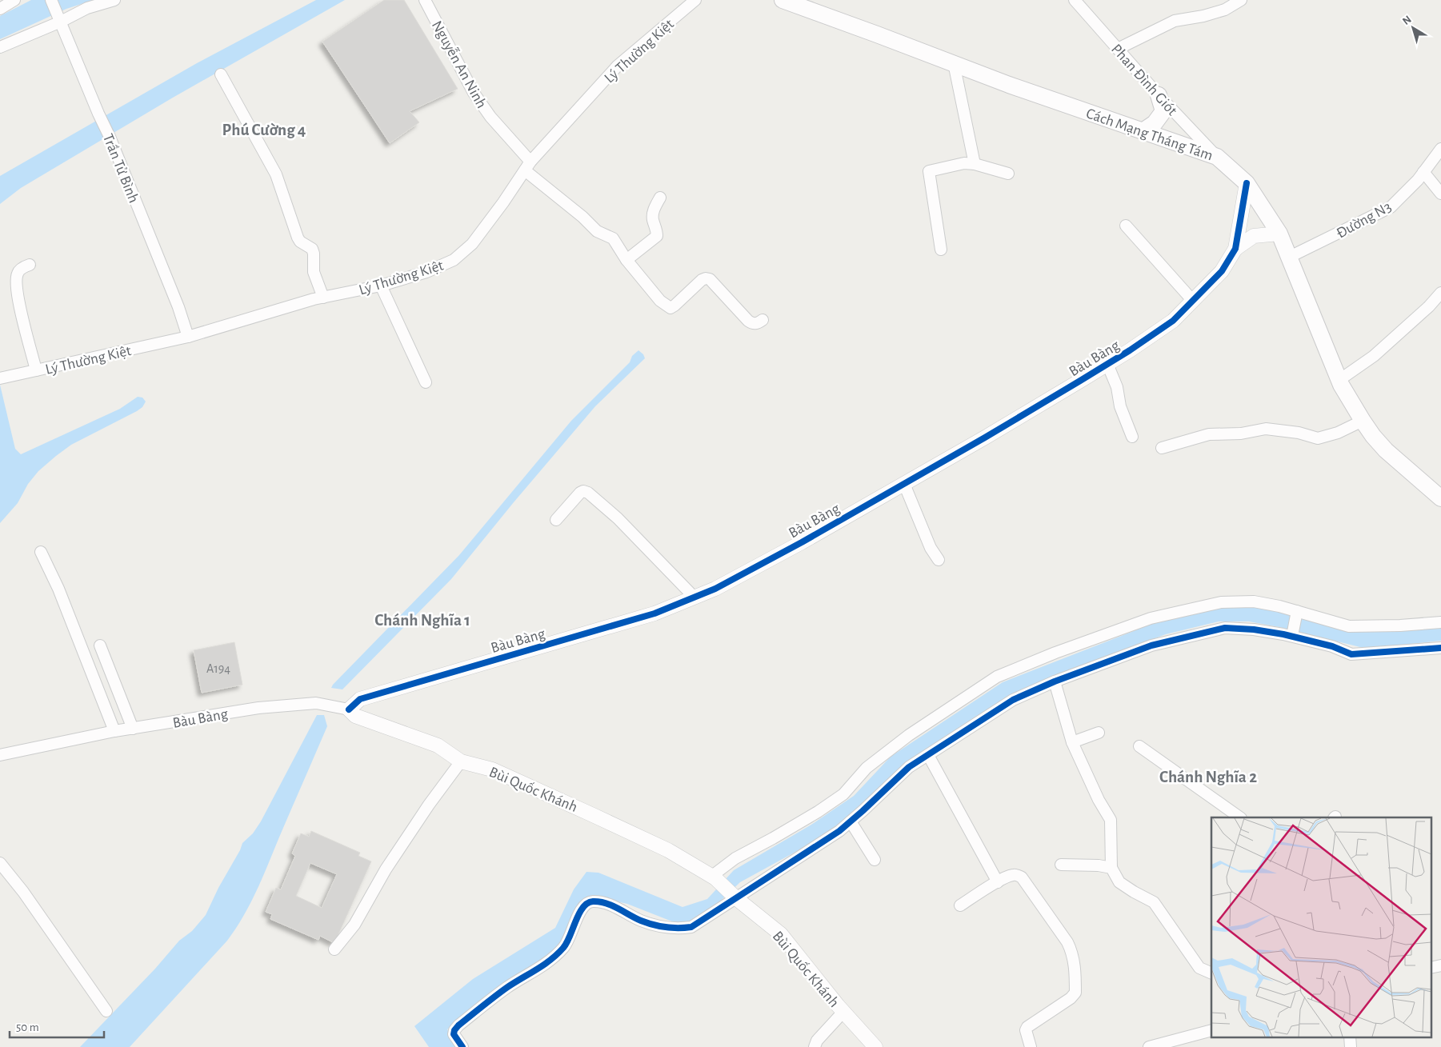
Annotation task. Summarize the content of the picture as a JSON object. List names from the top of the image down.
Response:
{
  "streets": {
    "main road": ["Cách Mạng Tháng Tám"],
    "street": [
      "Lý Thường Kiệt",
      "Nguyễn An Ninh",
      "Phan Đình Giót",
      "Trần Tử Bình",
      "Đường N3",
      "Bàu Bàng",
      "Bùi Quốc Khánh"
    ]
  },
  "crossings": [
    ["Lý Thường Kiệt", "Nguyễn An Ninh"],
    ["Lý Thường Kiệt", "Trần Tử Bình"],
    ["Phan Đình Giót", "Cách Mạng Tháng Tám"],
    ["Cách Mạng Tháng Tám", "Đường N3"],
    ["Bàu Bàng", "Bùi Quốc Khánh"]
  ],
  "districts": ["Phú Cường 4", "Chánh Nghĩa 1", "Chánh Nghĩa 2"],
  "house_numbers": ["A194"],
  "scale_bar": "50 m",
  "north": "top left"
}
